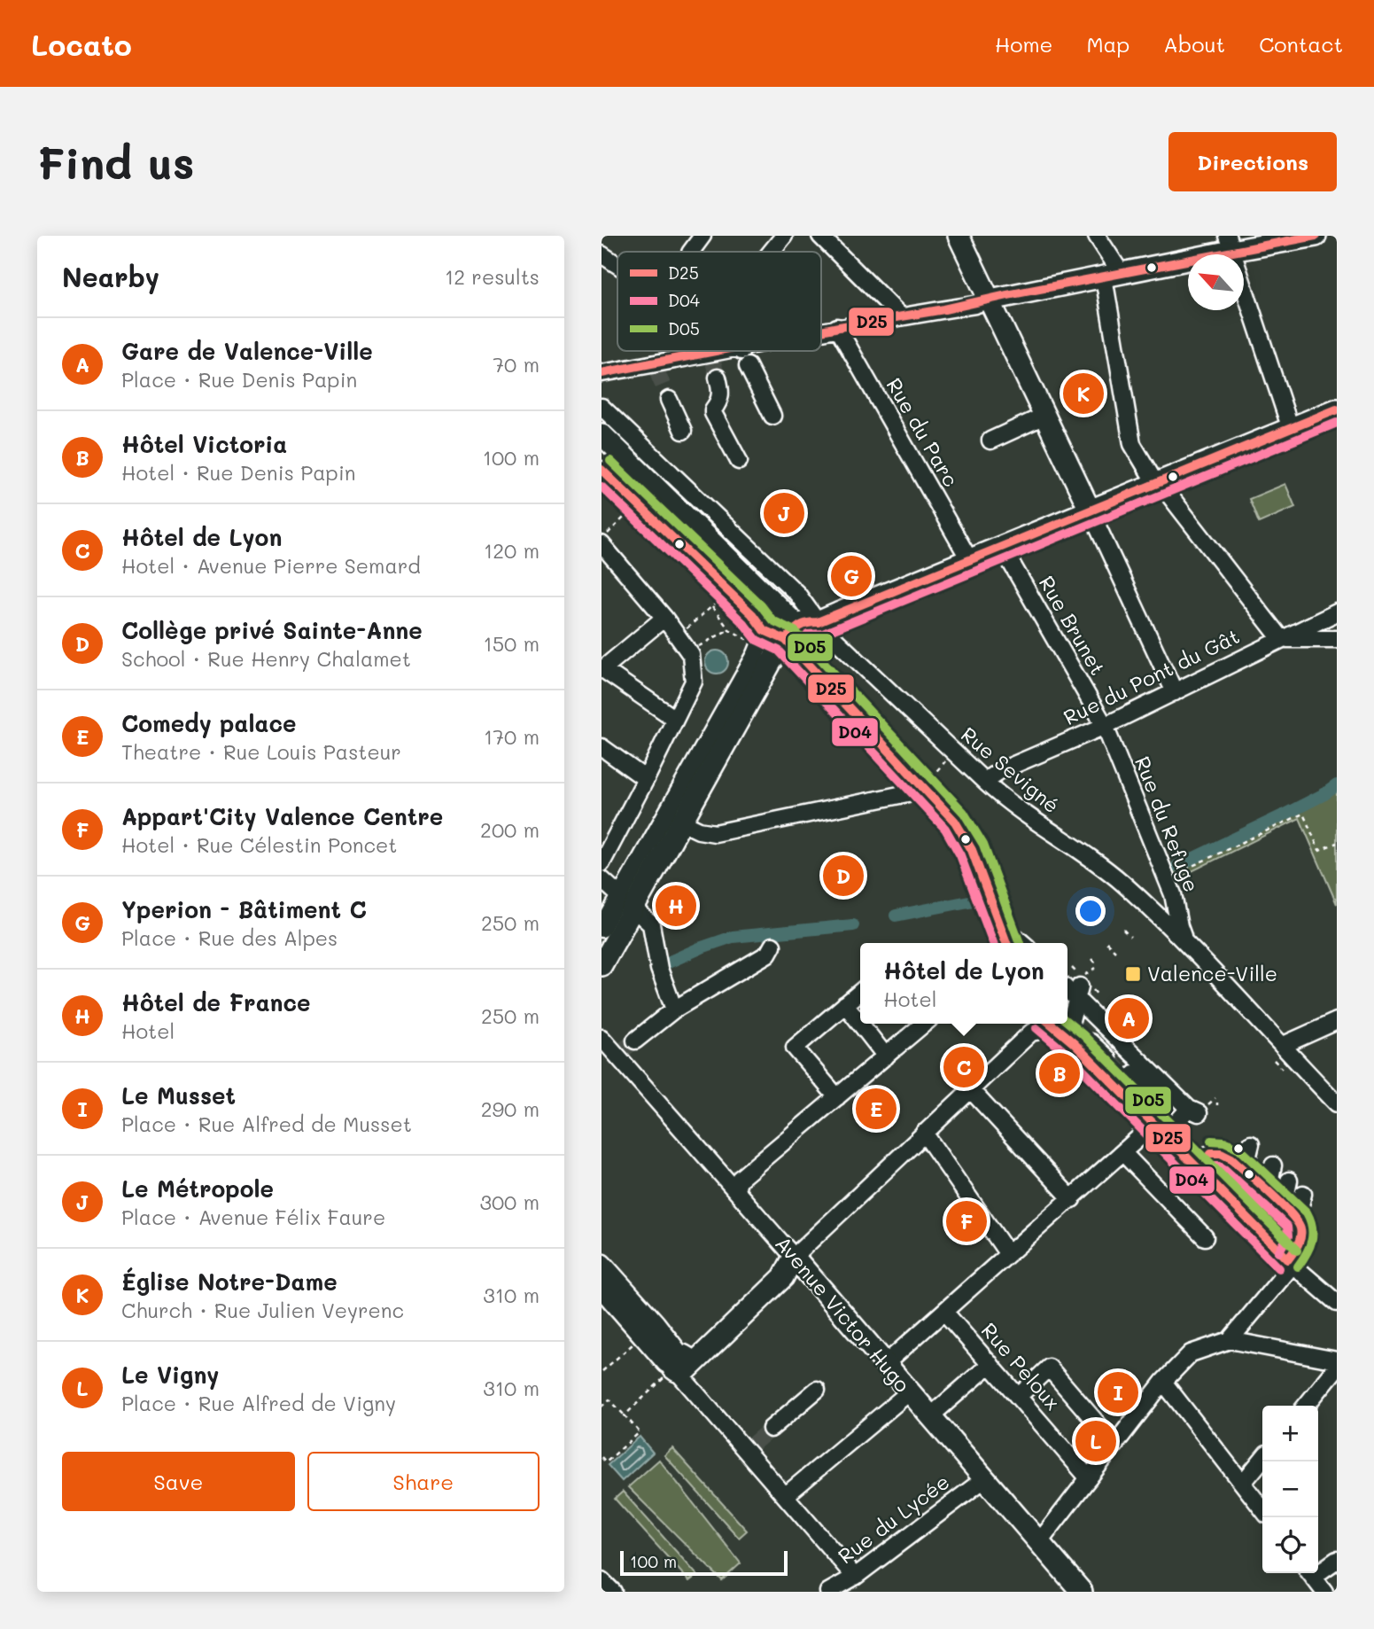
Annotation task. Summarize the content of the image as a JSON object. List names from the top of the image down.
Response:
{
  "streets": {
    "main road": ["Avenue Victor Hugo"],
    "street": [
      "Rue du Parc",
      "Rue Brunet",
      "Rue du Pont du Gât",
      "Rue Sevigné",
      "Rue du Refuge",
      "Rue Peloux",
      "Rue du Lycée"
    ]
  },
  "crossings": [
    ["Rue Brunet", "Rue du Pont du Gât"],
    ["Rue Brunet", "Rue du Refuge"],
    ["Rue du Pont du Gât", "Rue Sevigné"],
    ["Rue du Pont du Gât", "Rue du Refuge"],
    ["Rue Sevigné", "Rue du Refuge"],
    ["Avenue Victor Hugo", "Rue du Lycée"]
  ],
  "places": {
    "transit": ["Valence-Ville"]
  },
  "lines": ["transit line D25", "transit line D04", "transit line D05"],
  "legend": ["D25", "D04", "D05"],
  "scale_bar": "100 m",
  "north": "top left",
  "page": {
    "header": "Locato",
    "nav": [
      "Home",
      "Map",
      "About",
      "Contact"
    ],
    "buttons": [
      "Directions",
      ["Save", "Share"]
    ],
    "title": "Find us",
    "heading": ["Nearby", "12 results"],
    "list": [
      {
        "mark": "A",
        "name": "Gare de Valence-Ville",
        "note": "Place · Rue Denis Papin",
        "value": "70 m"
      },
      {
        "mark": "B",
        "name": "Hôtel Victoria",
        "note": "Hotel · Rue Denis Papin",
        "value": "100 m"
      },
      {
        "mark": "C",
        "name": "Hôtel de Lyon",
        "note": "Hotel · Avenue Pierre Semard",
        "value": "120 m"
      },
      {
        "mark": "D",
        "name": "Collège privé Sainte-Anne",
        "note": "School · Rue Henry Chalamet",
        "value": "150 m"
      },
      {
        "mark": "E",
        "name": "Comedy palace",
        "note": "Theatre · Rue Louis Pasteur",
        "value": "170 m"
      },
      {
        "mark": "F",
        "name": "Appart'City Valence Centre",
        "note": "Hotel · Rue Célestin Poncet",
        "value": "200 m"
      },
      {
        "mark": "G",
        "name": "Yperion - Bâtiment C",
        "note": "Place · Rue des Alpes",
        "value": "250 m"
      },
      {
        "mark": "H",
        "name": "Hôtel de France",
        "note": "Hotel",
        "value": "250 m"
      },
      {
        "mark": "I",
        "name": "Le Musset",
        "note": "Place · Rue Alfred de Musset",
        "value": "290 m"
      },
      {
        "mark": "J",
        "name": "Le Métropole",
        "note": "Place · Avenue Félix Faure",
        "value": "300 m"
      },
      {
        "mark": "K",
        "name": "Église Notre-Dame",
        "note": "Church · Rue Julien Veyrenc",
        "value": "310 m"
      },
      {
        "mark": "L",
        "name": "Le Vigny",
        "note": "Place · Rue Alfred de Vigny",
        "value": "310 m"
      }
    ],
    "pins": [
      "K",
      "J",
      "G",
      "D",
      "H",
      "A",
      "C",
      "B",
      "E",
      "F",
      "I",
      "L"
    ],
    "popup": ["Hôtel de Lyon", "Hotel"],
    "map_buttons": ["+", "−"],
    "scale": "100 m"
  }
}
